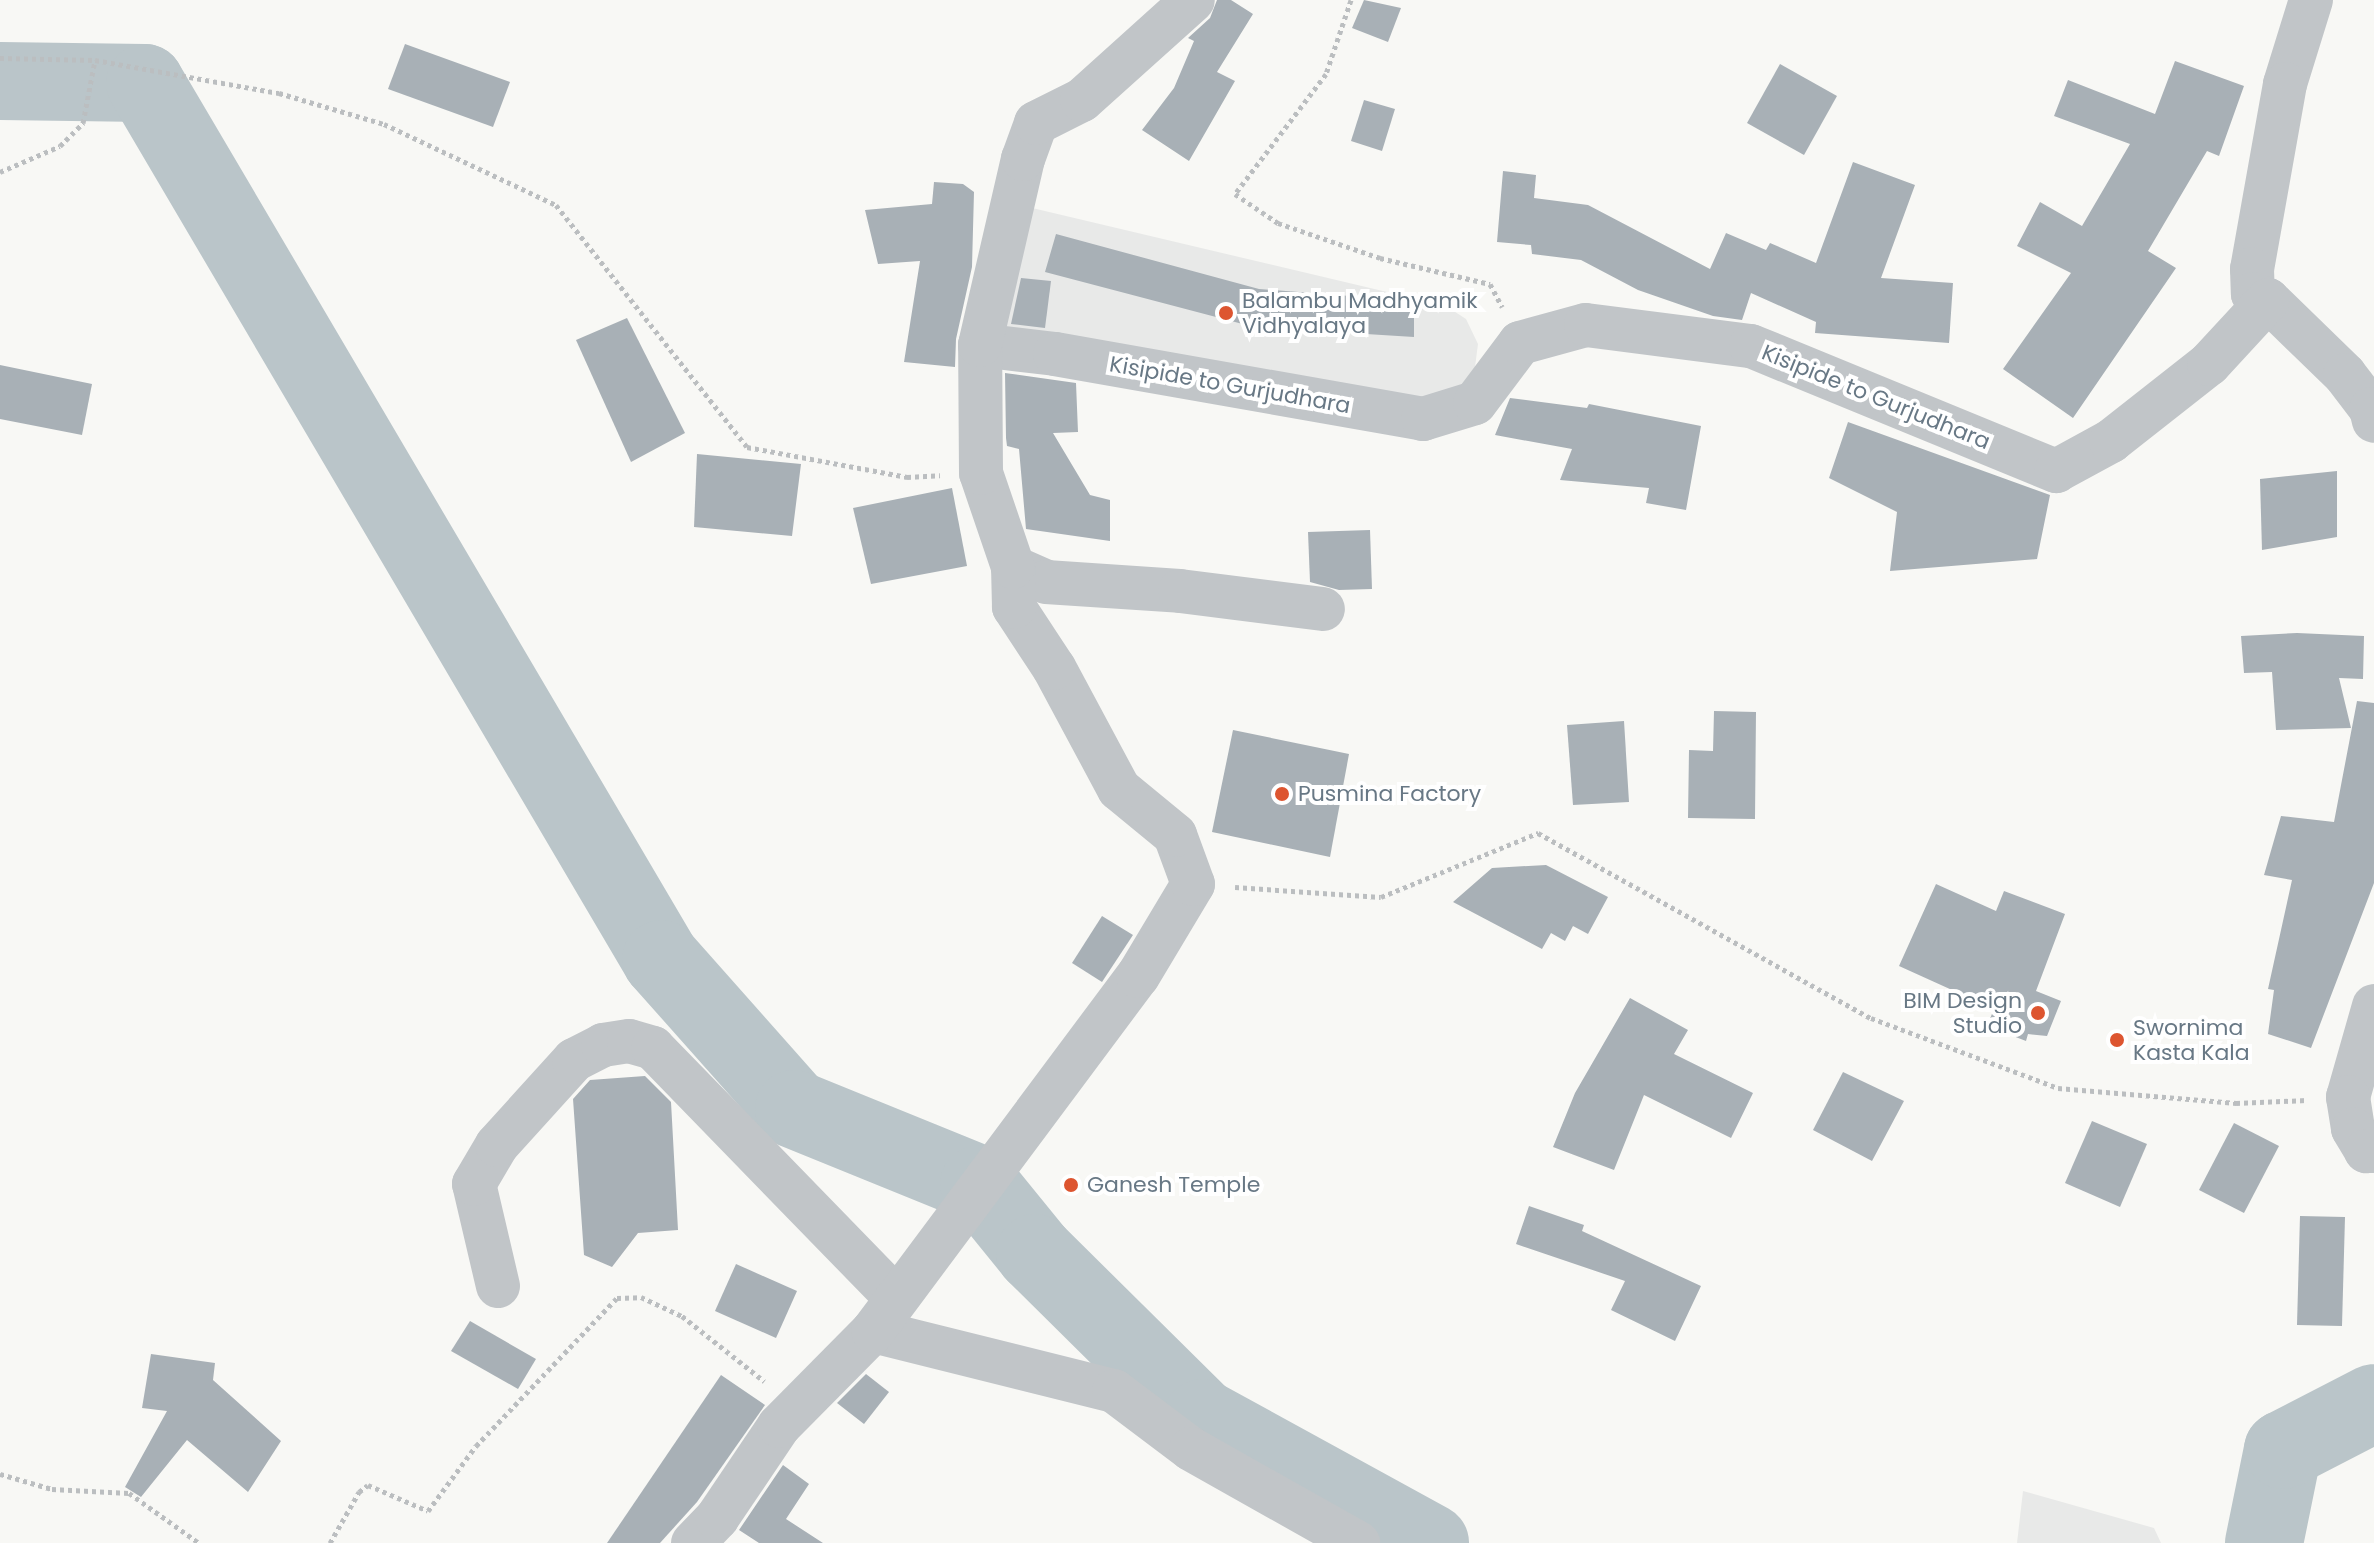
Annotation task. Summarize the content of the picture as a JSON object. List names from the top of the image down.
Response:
{
  "streets": {
    "street": ["Kisipide to Gurjudhara"]
  },
  "places": [
    "Balambu Madhyamik Vidhyalaya",
    "Pusmina Factory",
    "BIM Design Studio",
    "Swornima Kasta Kala",
    "Ganesh Temple"
  ]
}
